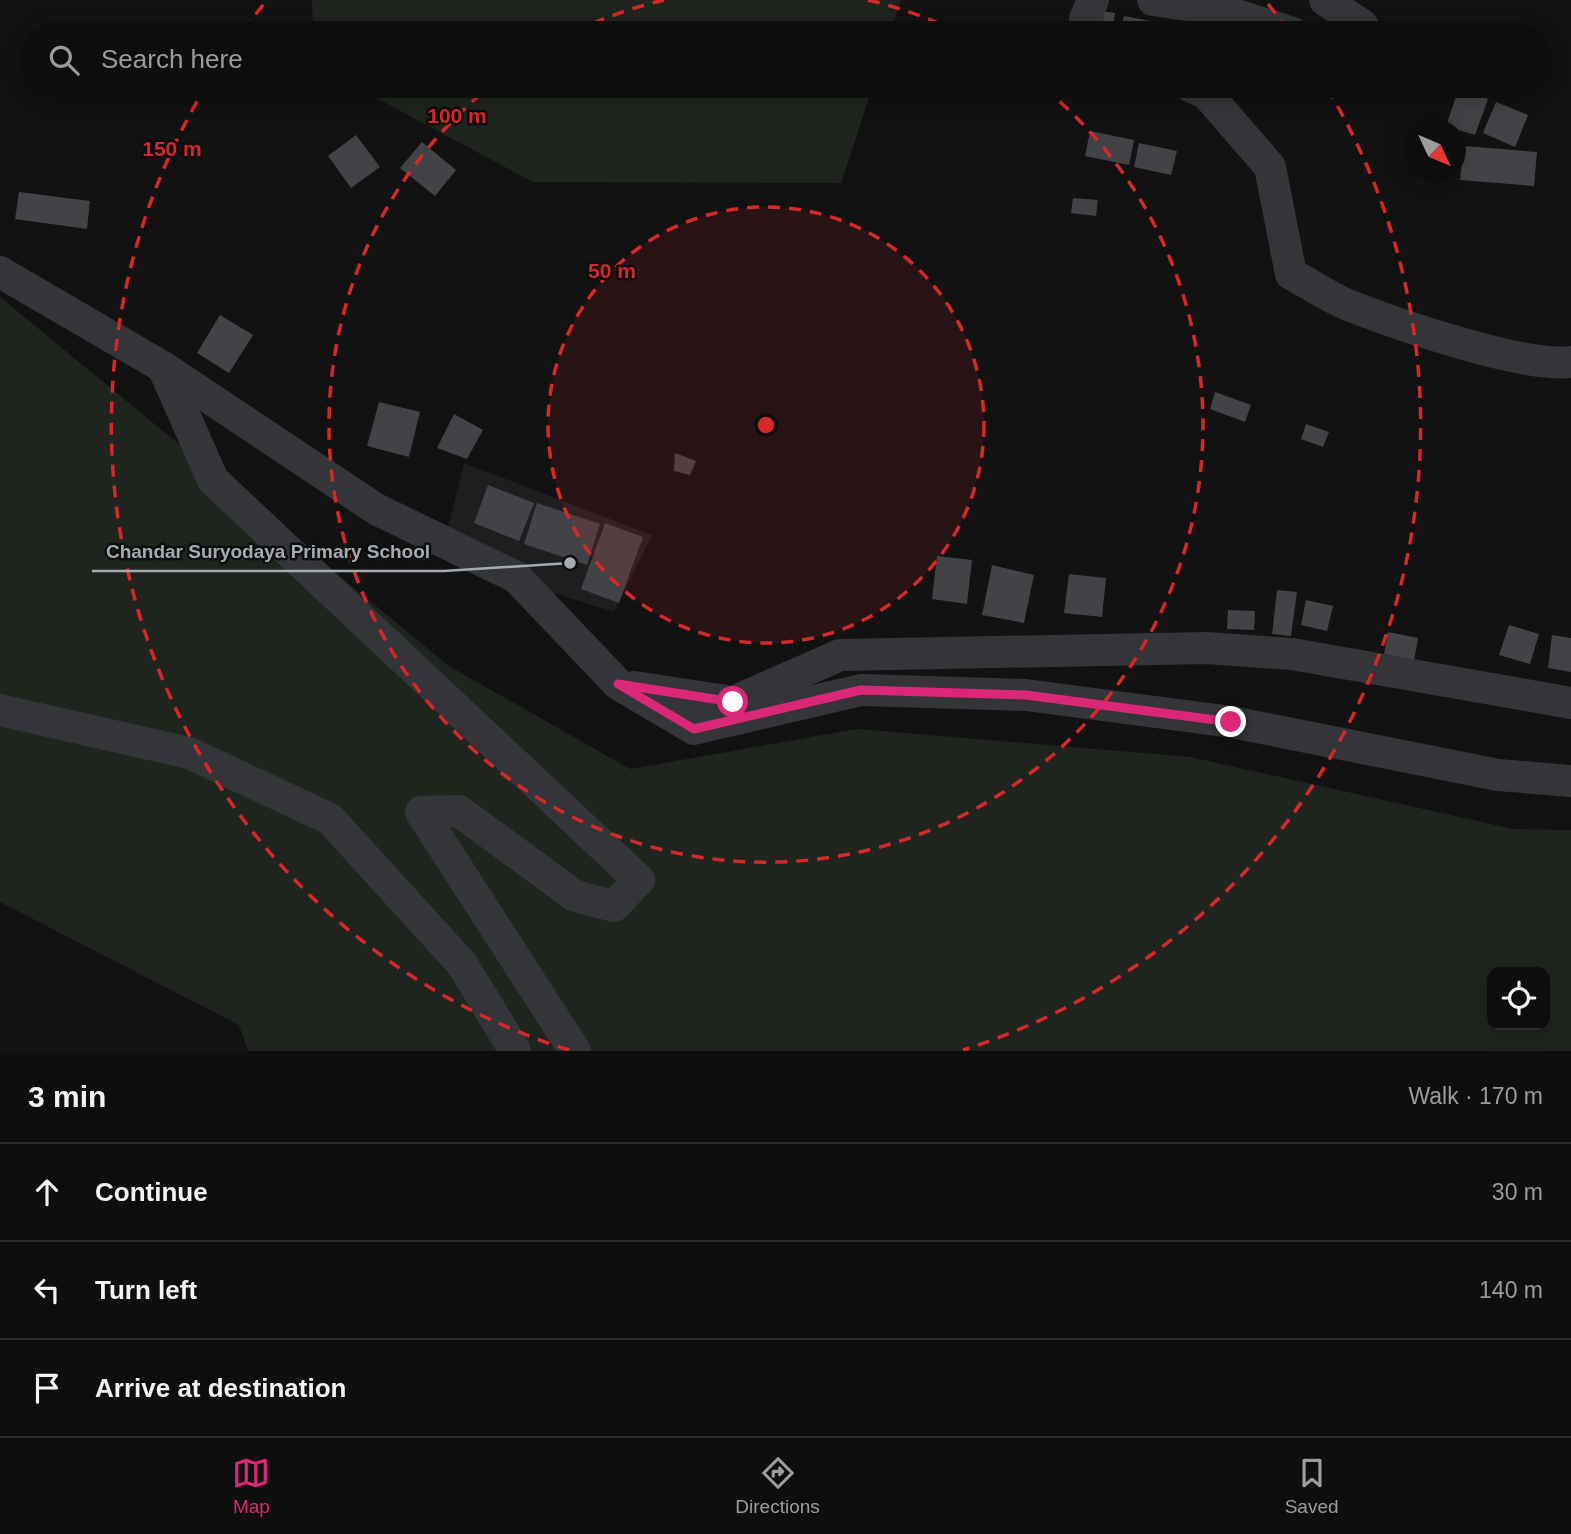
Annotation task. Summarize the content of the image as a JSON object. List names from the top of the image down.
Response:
{
  "places": ["Chandar Suryodaya Primary School"],
  "north": "bottom right",
  "page": {
    "search": "Search here",
    "heading": ["3 min", "Walk · 170 m"],
    "list": [
      ["Continue", "30 m"],
      ["Turn left", "140 m"],
      "Arrive at destination"
    ],
    "nav": ["Map", "Directions", "Saved"]
  },
  "rings": ["100 m", "150 m", "50 m"]
}
